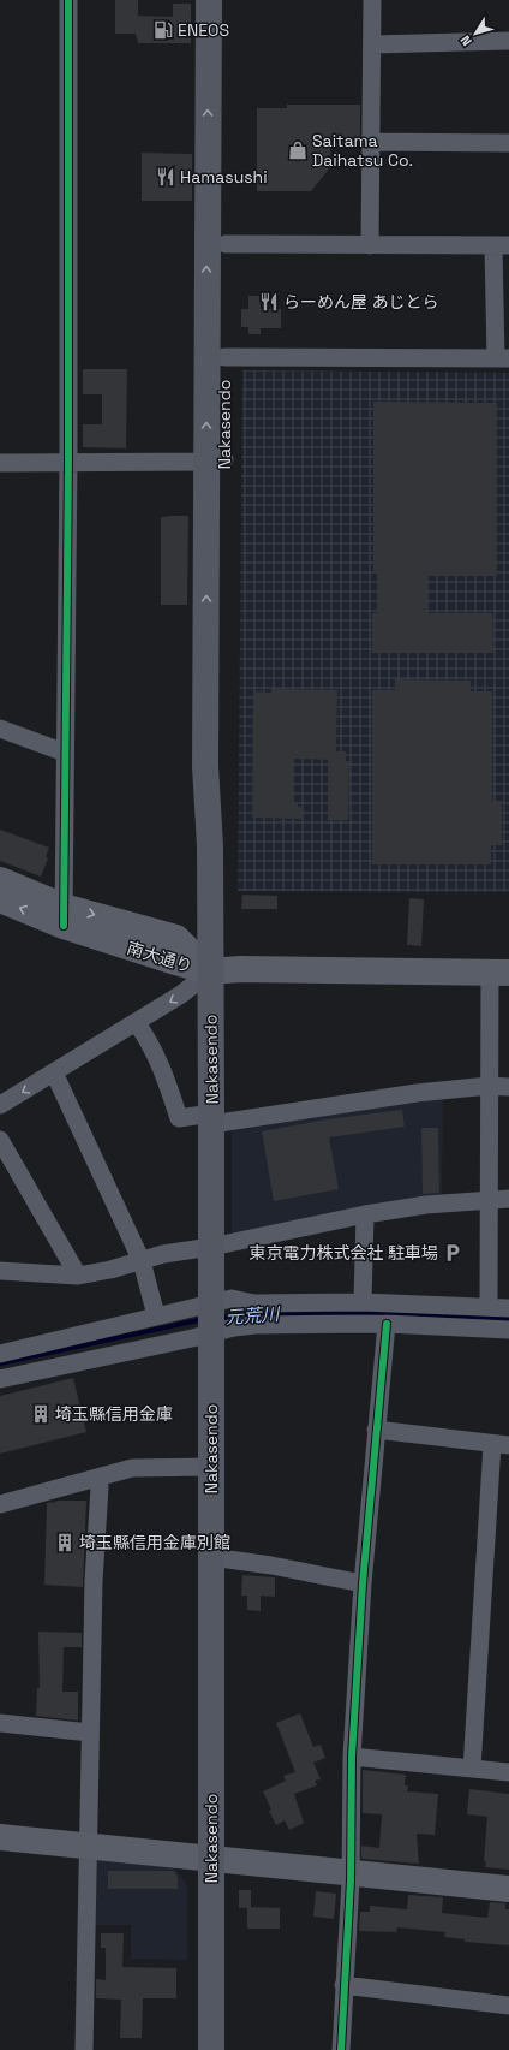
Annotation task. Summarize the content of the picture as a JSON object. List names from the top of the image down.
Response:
{
  "streets": {
    "highway": ["Nakasendo"],
    "street": ["南大通り"]
  },
  "crossings": [
    ["Nakasendo", "南大通り"]
  ],
  "water": ["元荒川"],
  "places": {
    "fuel station": ["ENEOS"],
    "shop": ["Saitama Daihatsu Co."],
    "restaurant": ["Hamasushi", "らーめん屋 あじとら"],
    "parking": ["東京電力株式会社 駐車場"],
    "building": ["埼玉縣信用金庫", "埼玉縣信用金庫別館"]
  },
  "north": "bottom left"
}
